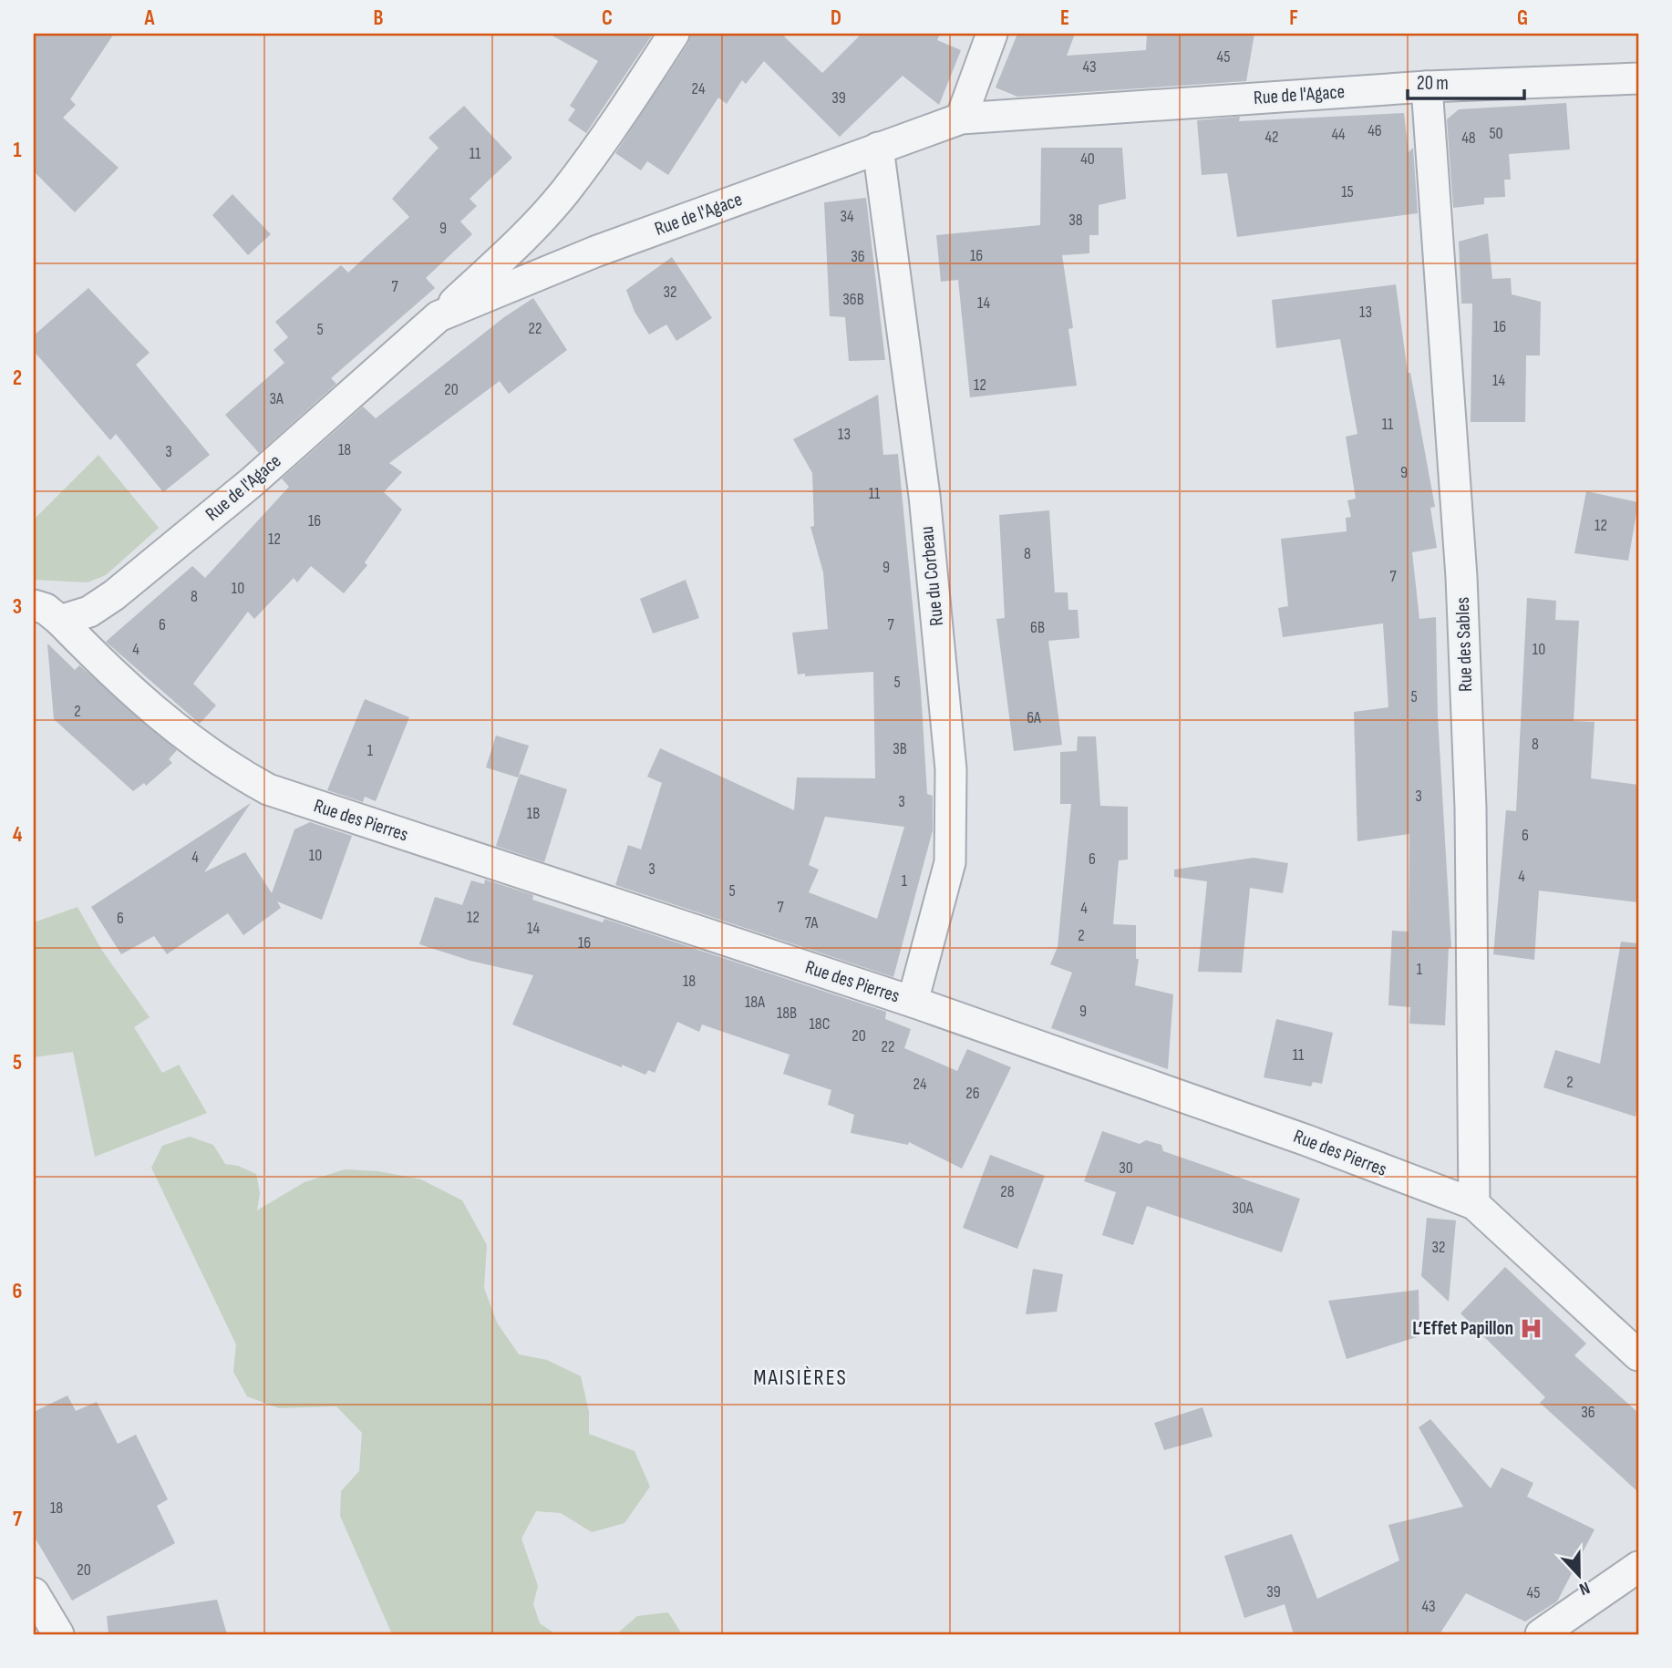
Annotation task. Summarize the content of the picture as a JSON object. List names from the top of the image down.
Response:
{
  "streets": {
    "street": [
      "Rue de l'Agace",
      "Rue du Corbeau",
      "Rue des Sables",
      "Rue des Pierres"
    ]
  },
  "crossings": [
    ["Rue de l'Agace", "Rue du Corbeau"],
    ["Rue de l'Agace", "Rue des Sables"],
    ["Rue de l'Agace", "Rue des Pierres"],
    ["Rue du Corbeau", "Rue des Pierres"],
    ["Rue des Sables", "Rue des Pierres"]
  ],
  "districts": ["MAISIÈRES"],
  "places": {
    "hospital": ["L’Effet Papillon"]
  },
  "house_numbers": [
    "45",
    "43",
    "24",
    "39",
    "46",
    "50",
    "44",
    "42",
    "48",
    "11",
    "40",
    "15",
    "34",
    "38",
    "9",
    "16",
    "36",
    "7",
    "32",
    "36B",
    "14",
    "13",
    "16",
    "22",
    "5",
    "14",
    "12",
    "20",
    "3A",
    "11",
    "13",
    "18",
    "3",
    "9",
    "11",
    "16",
    "12",
    "12",
    "8",
    "9",
    "7",
    "10",
    "8",
    "6",
    "7",
    "6B",
    "4",
    "10",
    "5",
    "5",
    "2",
    "6A",
    "8",
    "3B",
    "1",
    "3",
    "3",
    "1B",
    "6",
    "10",
    "4",
    "6",
    "3",
    "4",
    "1",
    "5",
    "7",
    "4",
    "12",
    "6",
    "7A",
    "14",
    "2",
    "16",
    "1",
    "18",
    "18A",
    "9",
    "18B",
    "18C",
    "20",
    "22",
    "11",
    "2",
    "24",
    "26",
    "30",
    "28",
    "30A",
    "32",
    "36",
    "18",
    "20",
    "39",
    "45",
    "43"
  ],
  "scale_bar": "20 m",
  "north": "bottom",
  "grid": {
    "columns": [
      "A",
      "B",
      "C",
      "D",
      "E",
      "F",
      "G"
    ],
    "rows": [
      "1",
      "2",
      "3",
      "4",
      "5",
      "6",
      "7"
    ]
  }
}
